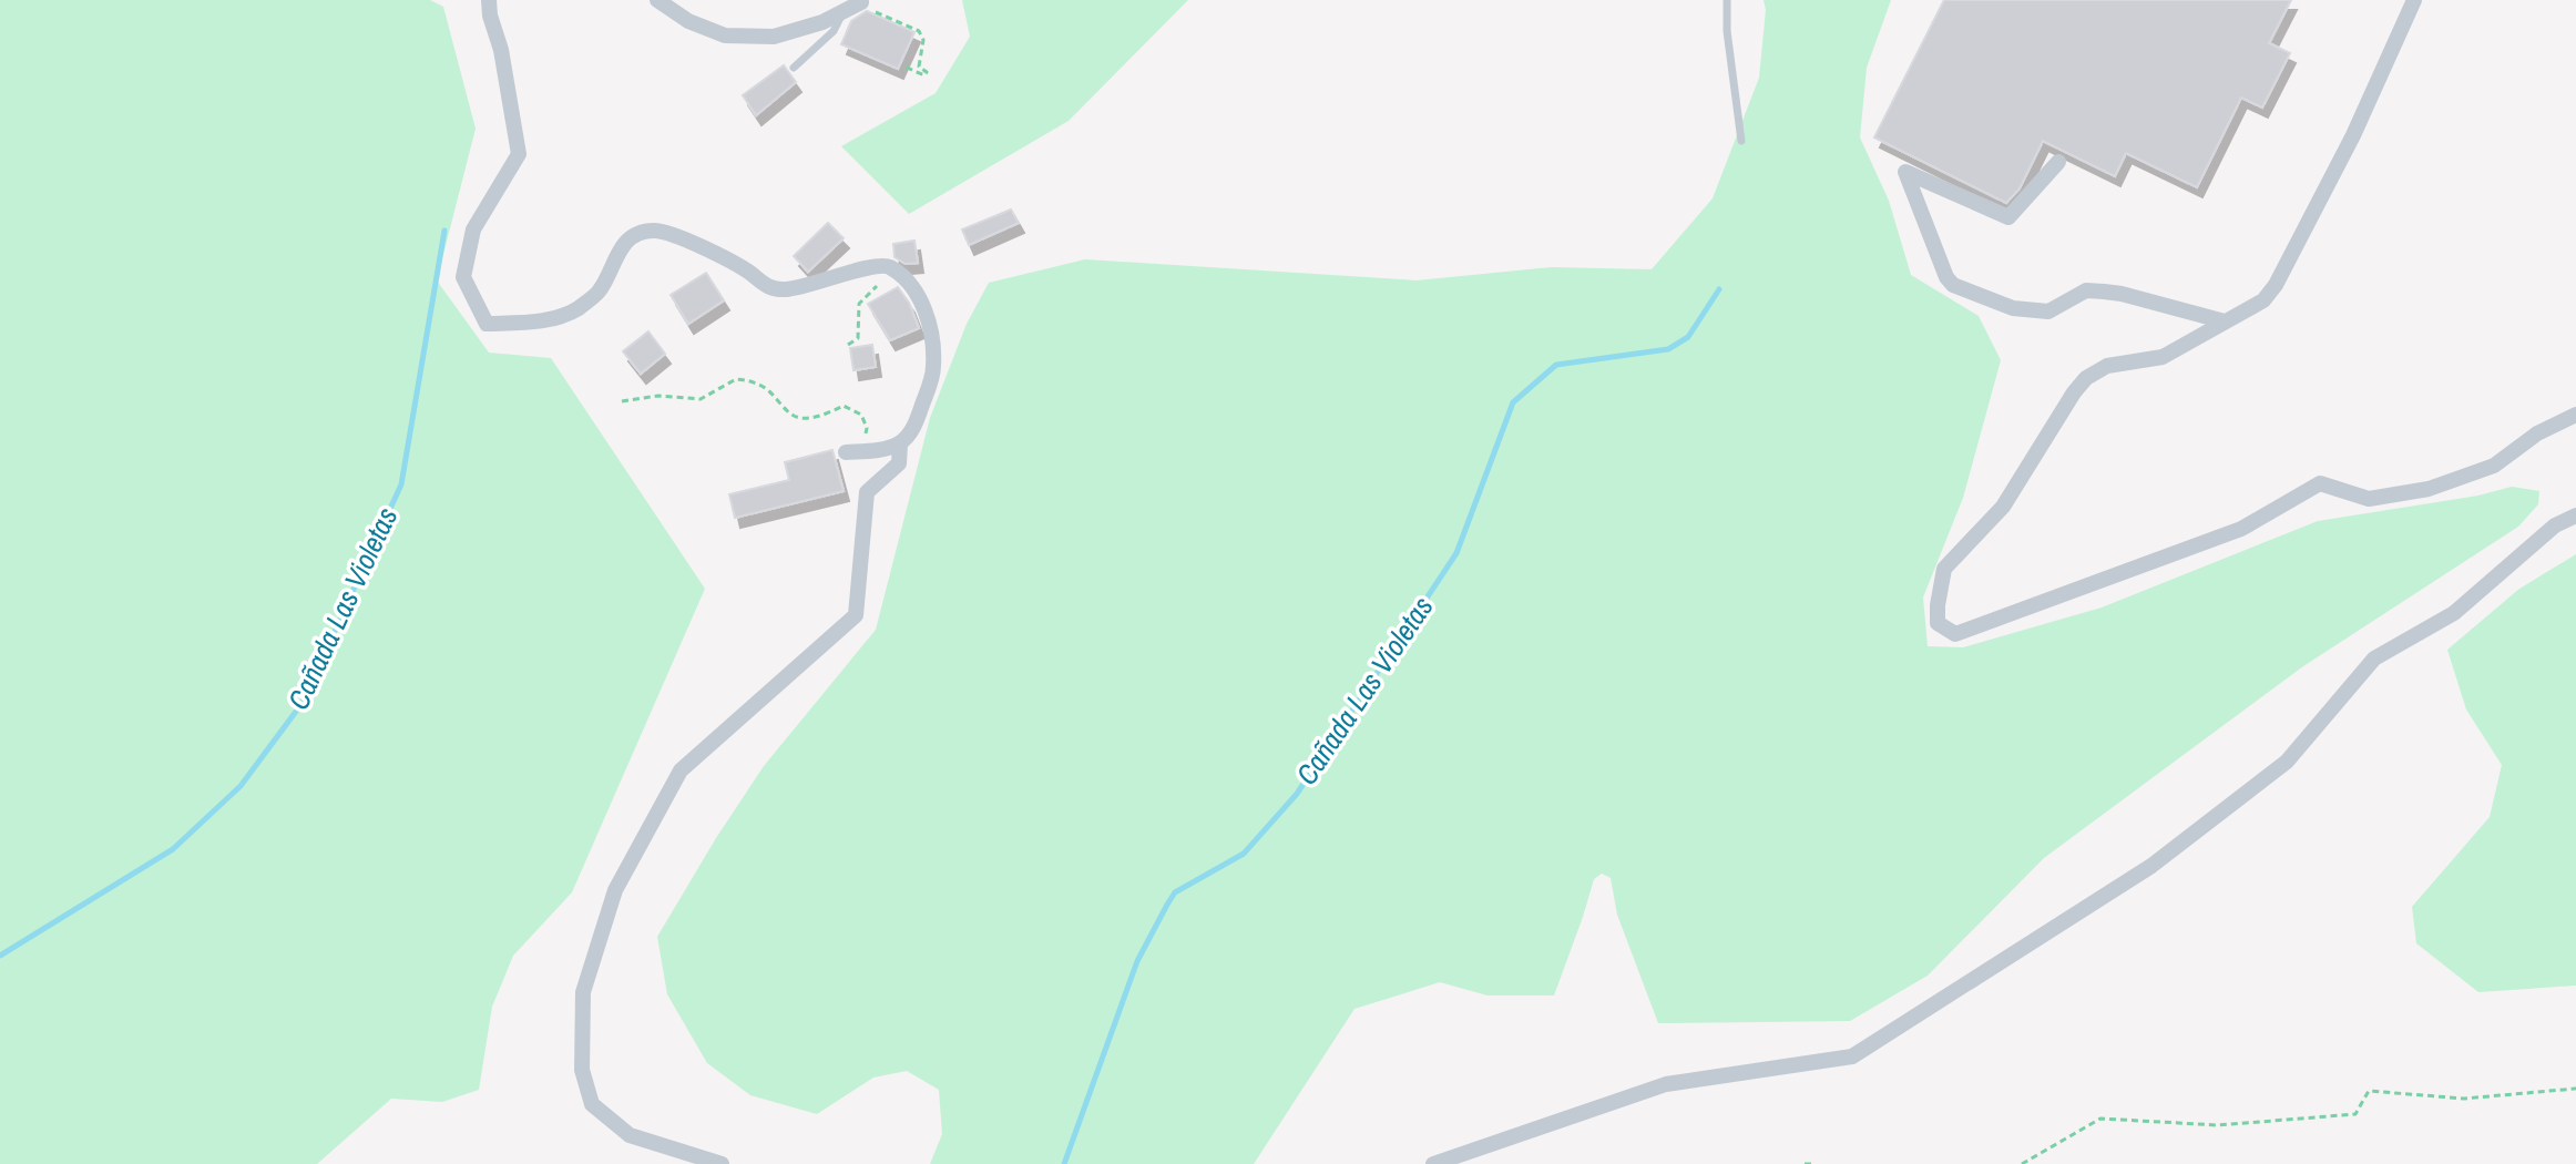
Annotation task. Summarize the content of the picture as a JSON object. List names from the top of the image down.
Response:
{
  "water": ["Cañada Las Violetas"]
}
